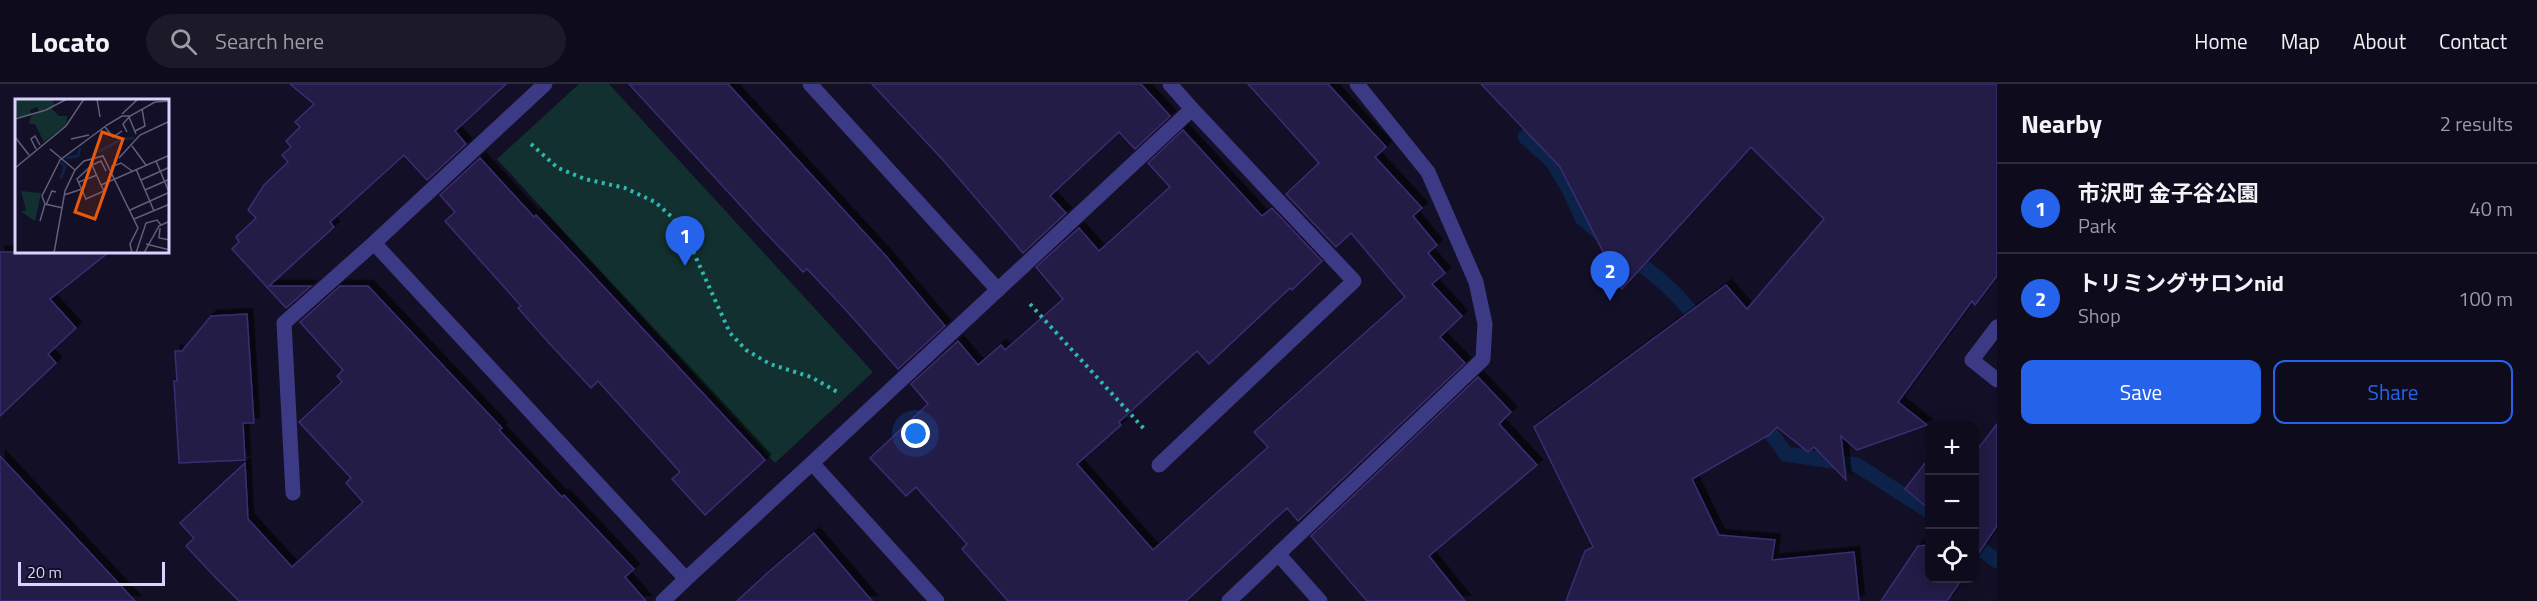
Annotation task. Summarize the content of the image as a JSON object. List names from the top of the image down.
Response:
{
  "scale_bar": "20 m",
  "page": {
    "header": "Locato",
    "search": "Search here",
    "nav": [
      "Home",
      "Map",
      "About",
      "Contact"
    ],
    "heading": ["Nearby", "2 results"],
    "list": [
      {
        "mark": "1",
        "name": "市沢町 金子谷公園",
        "note": "Park",
        "value": "40 m"
      },
      {
        "mark": "2",
        "name": "トリミングサロンnid",
        "note": "Shop",
        "value": "100 m"
      }
    ],
    "pins": ["1", "2"],
    "buttons": ["Save", "Share"],
    "map_buttons": ["+", "−"],
    "scale": "20 m"
  }
}
